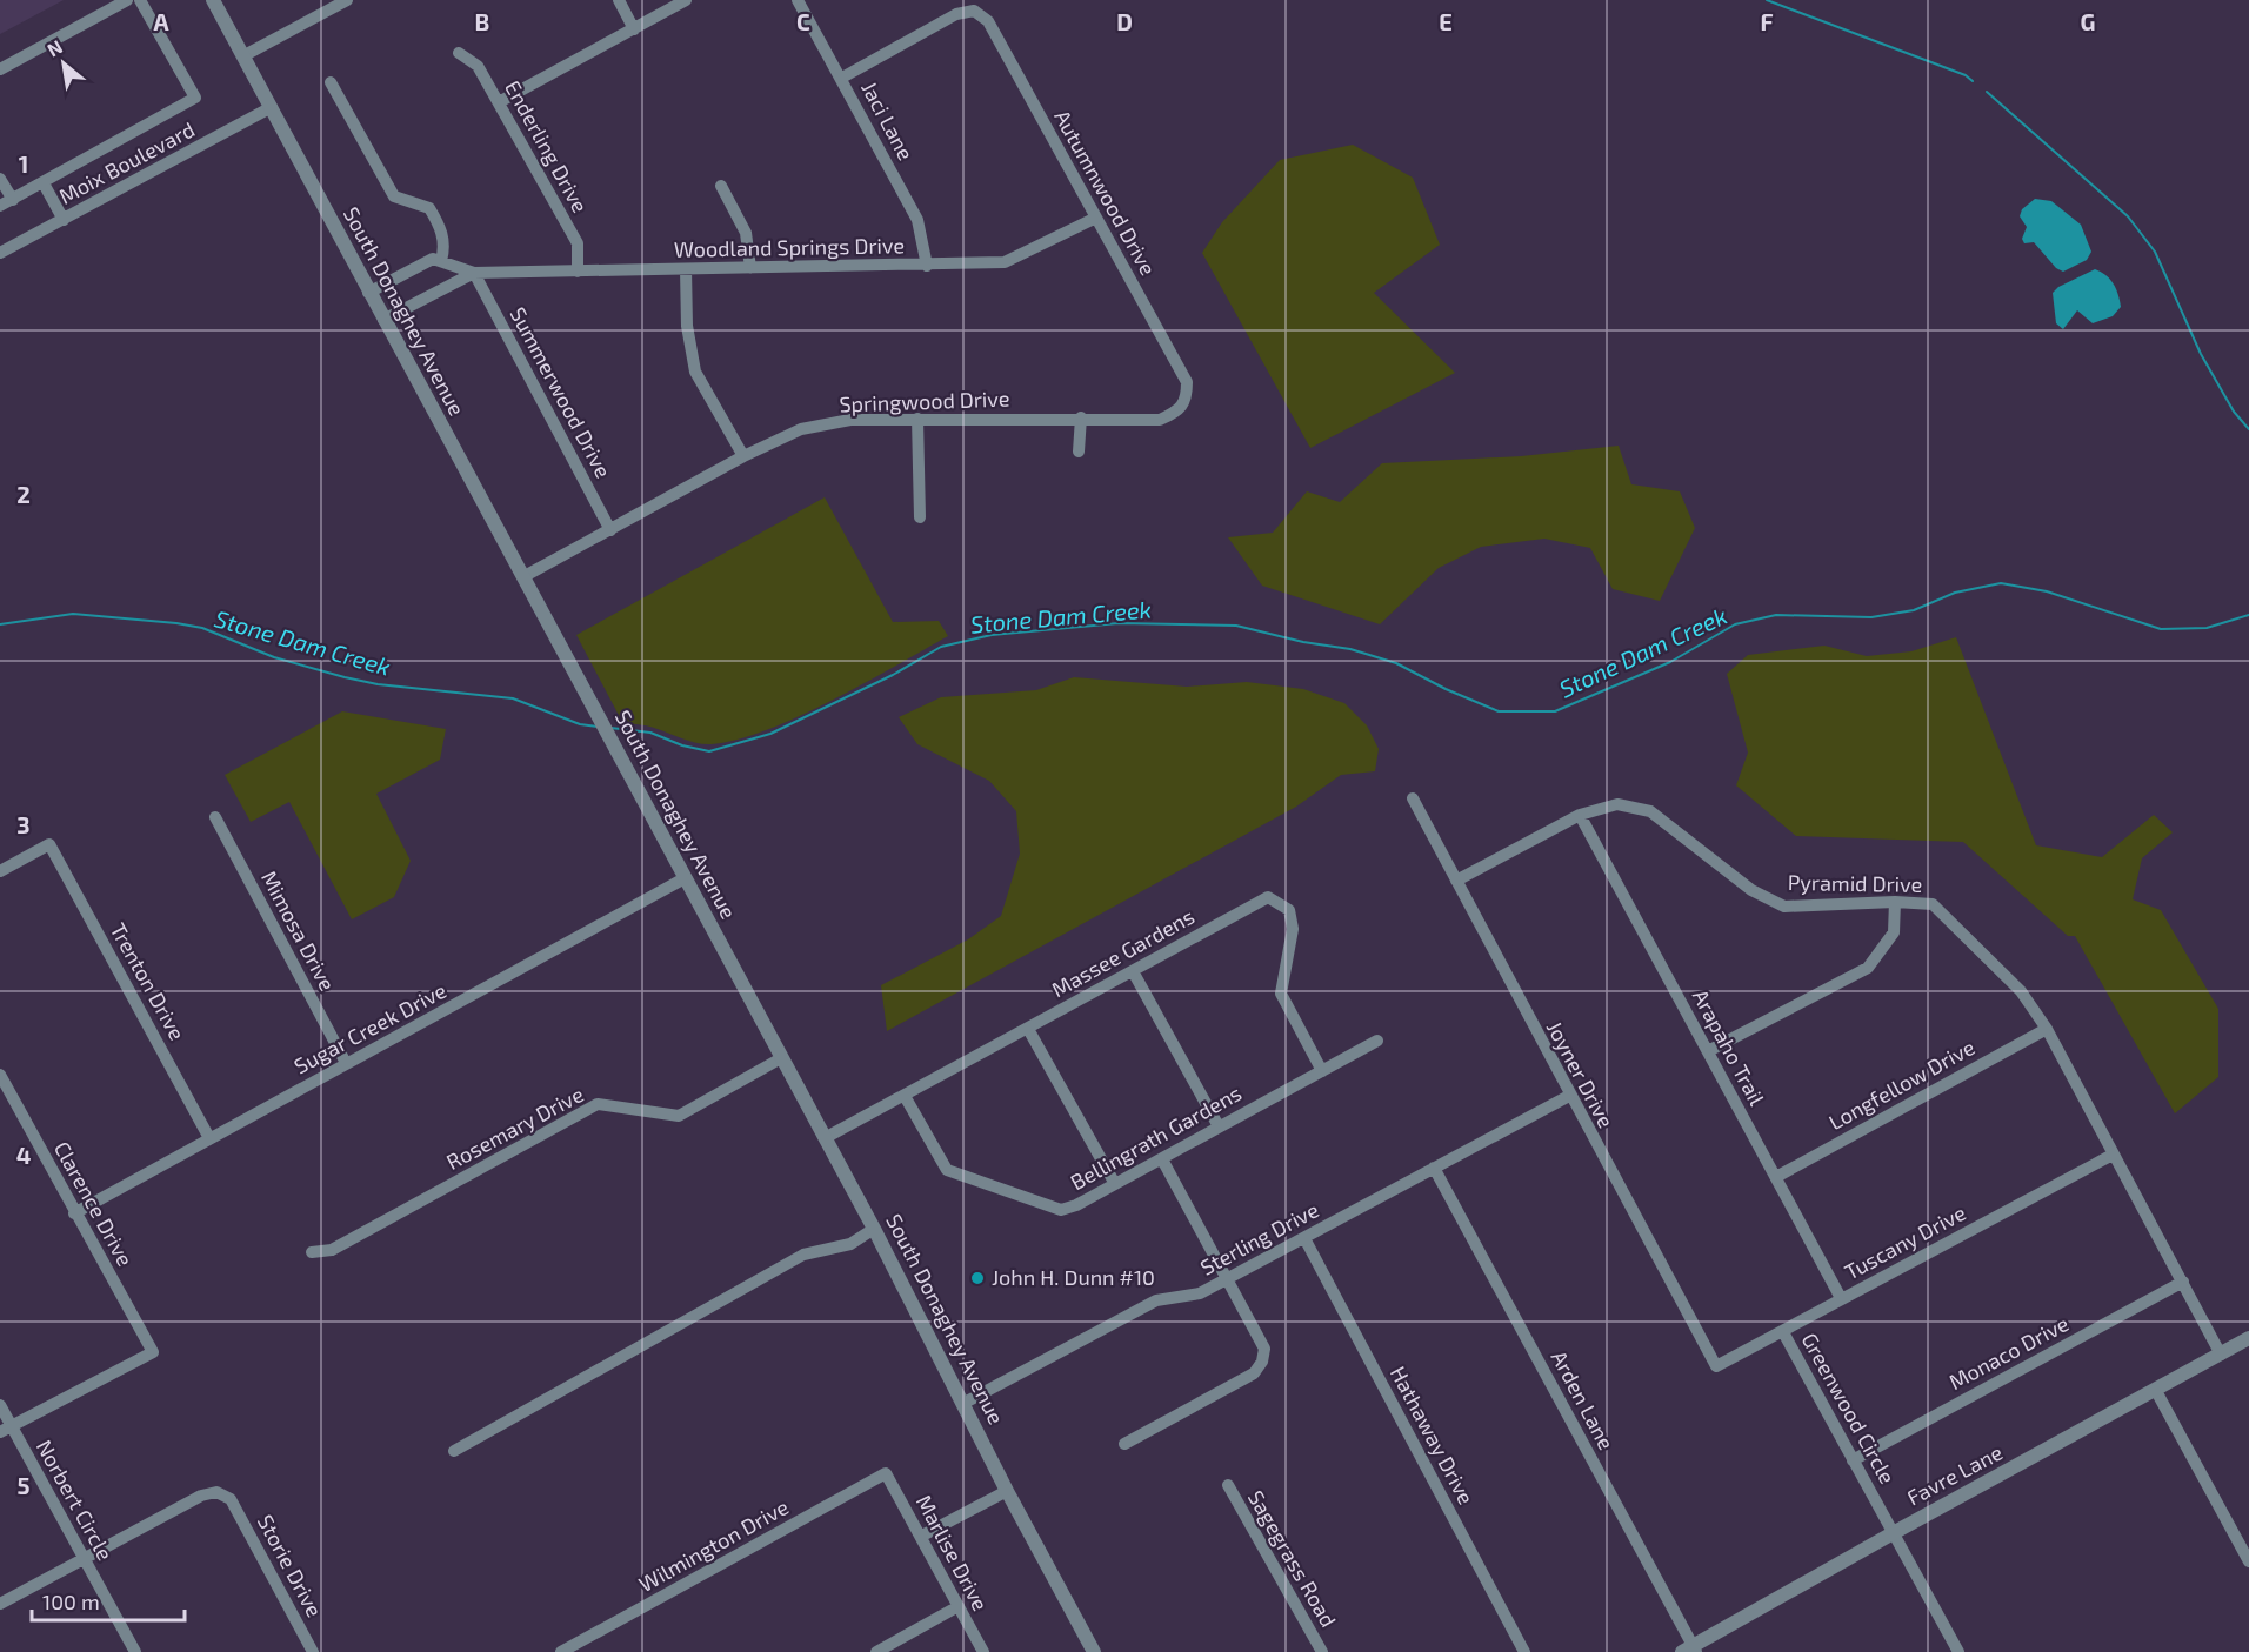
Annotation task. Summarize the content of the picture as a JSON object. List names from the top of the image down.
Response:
{
  "streets": {
    "street": [
      "Jaci Lane",
      "Enderling Drive",
      "Moix Boulevard",
      "Autumnwood Drive",
      "Woodland Springs Drive",
      "South Donaghey Avenue",
      "Summerwood Drive",
      "Springwood Drive",
      "Pyramid Drive",
      "Mimosa Drive",
      "Massee Gardens",
      "Trenton Drive",
      "Sugar Creek Drive",
      "Arapaho Trail",
      "Joyner Drive",
      "Longfellow Drive",
      "Rosemary Drive",
      "Bellingrath Gardens",
      "Clarence Drive",
      "Sterling Drive",
      "Tuscany Drive",
      "Monaco Drive",
      "Arden Lane",
      "Greenwood Circle",
      "Hathaway Drive",
      "Favre Lane",
      "Norbert Circle",
      "Wilmington Drive",
      "Marlise Drive",
      "Sagegrass Road",
      "Storie Drive"
    ]
  },
  "crossings": [
    ["Jaci Lane", "Autumnwood Drive"],
    ["Jaci Lane", "Woodland Springs Drive"],
    ["Enderling Drive", "Woodland Springs Drive"],
    ["Moix Boulevard", "South Donaghey Avenue"],
    ["Autumnwood Drive", "Woodland Springs Drive"],
    ["Autumnwood Drive", "Springwood Drive"],
    ["Woodland Springs Drive", "South Donaghey Avenue"],
    ["Woodland Springs Drive", "Summerwood Drive"],
    ["South Donaghey Avenue", "Springwood Drive"],
    ["South Donaghey Avenue", "Massee Gardens"],
    ["South Donaghey Avenue", "Sugar Creek Drive"],
    ["South Donaghey Avenue", "Rosemary Drive"],
    ["South Donaghey Avenue", "Sterling Drive"],
    ["Summerwood Drive", "Springwood Drive"],
    ["Pyramid Drive", "Arapaho Trail"],
    ["Pyramid Drive", "Joyner Drive"],
    ["Pyramid Drive", "Longfellow Drive"],
    ["Pyramid Drive", "Tuscany Drive"],
    ["Pyramid Drive", "Monaco Drive"],
    ["Pyramid Drive", "Favre Lane"],
    ["Mimosa Drive", "Sugar Creek Drive"],
    ["Massee Gardens", "Bellingrath Gardens"],
    ["Trenton Drive", "Sugar Creek Drive"],
    ["Sugar Creek Drive", "Clarence Drive"],
    ["Arapaho Trail", "Longfellow Drive"],
    ["Arapaho Trail", "Tuscany Drive"],
    ["Joyner Drive", "Sterling Drive"],
    ["Joyner Drive", "Tuscany Drive"],
    ["Clarence Drive", "Norbert Circle"],
    ["Sterling Drive", "Arden Lane"],
    ["Sterling Drive", "Hathaway Drive"],
    ["Tuscany Drive", "Greenwood Circle"],
    ["Monaco Drive", "Greenwood Circle"],
    ["Arden Lane", "Favre Lane"],
    ["Greenwood Circle", "Favre Lane"],
    ["Norbert Circle", "Storie Drive"],
    ["Wilmington Drive", "Marlise Drive"]
  ],
  "water": ["Stone Dam Creek"],
  "places": ["John H. Dunn #10"],
  "scale_bar": "100 m",
  "north": "top left",
  "grid": {
    "columns": [
      "A",
      "B",
      "C",
      "D",
      "E",
      "F",
      "G"
    ],
    "rows": [
      "1",
      "2",
      "3",
      "4",
      "5"
    ]
  }
}
